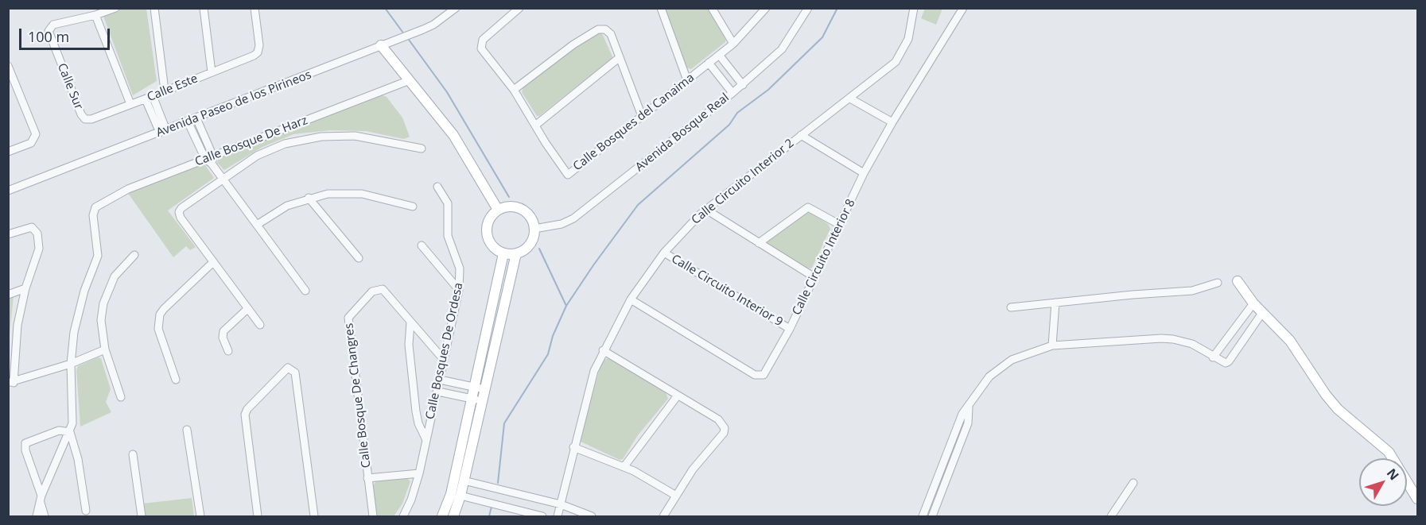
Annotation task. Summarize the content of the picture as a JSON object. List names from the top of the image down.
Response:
{
  "streets": {
    "street": [
      "Calle Sur",
      "Calle Este",
      "Avenida Paseo de los Pirineos",
      "Calle Bosques del Canaima",
      "Avenida Bosque Real",
      "Calle Bosque De Harz",
      "Calle Circuito Interior 2",
      "Calle Circuito Interior 8",
      "Calle Circuito Interior 9",
      "Calle Bosques De Ordesa",
      "Calle Bosque De Changres"
    ]
  },
  "crossings": [
    ["Calle Sur", "Calle Este"],
    ["Calle Circuito Interior 2", "Calle Circuito Interior 8"],
    ["Calle Circuito Interior 2", "Calle Circuito Interior 9"],
    ["Calle Circuito Interior 8", "Calle Circuito Interior 9"]
  ],
  "scale_bar": "100 m",
  "north": "top right"
}
